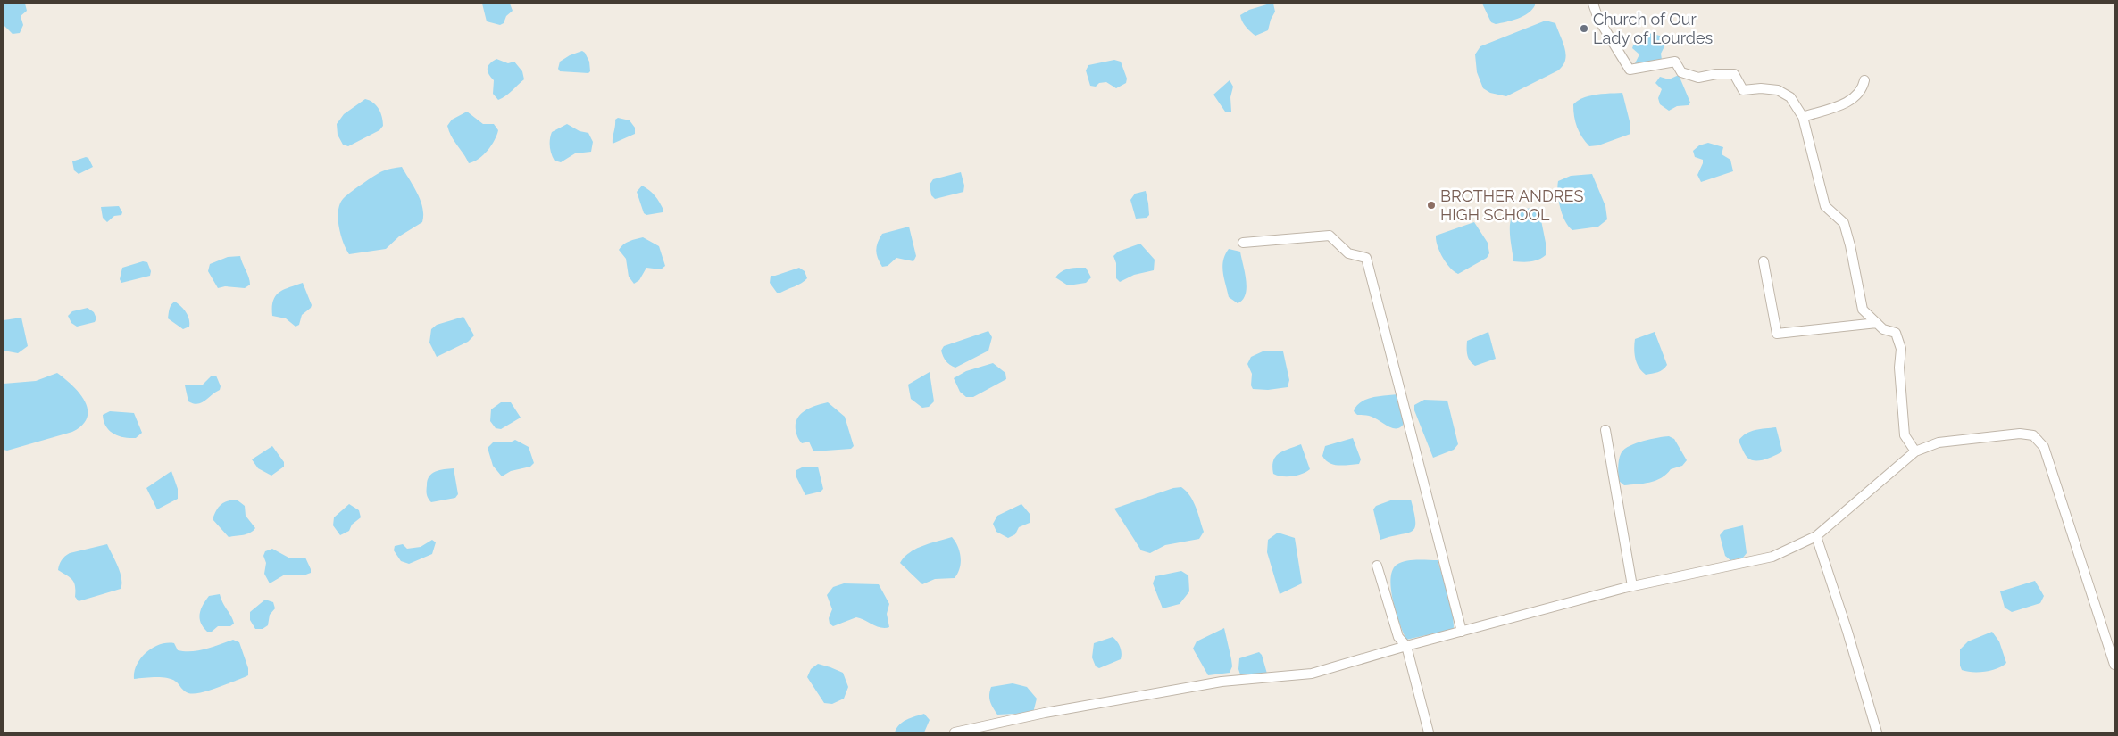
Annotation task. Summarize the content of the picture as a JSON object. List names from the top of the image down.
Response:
{
  "places": ["Church of Our Lady of Lourdes", "BROTHER ANDRES HIGH SCHOOL"]
}
